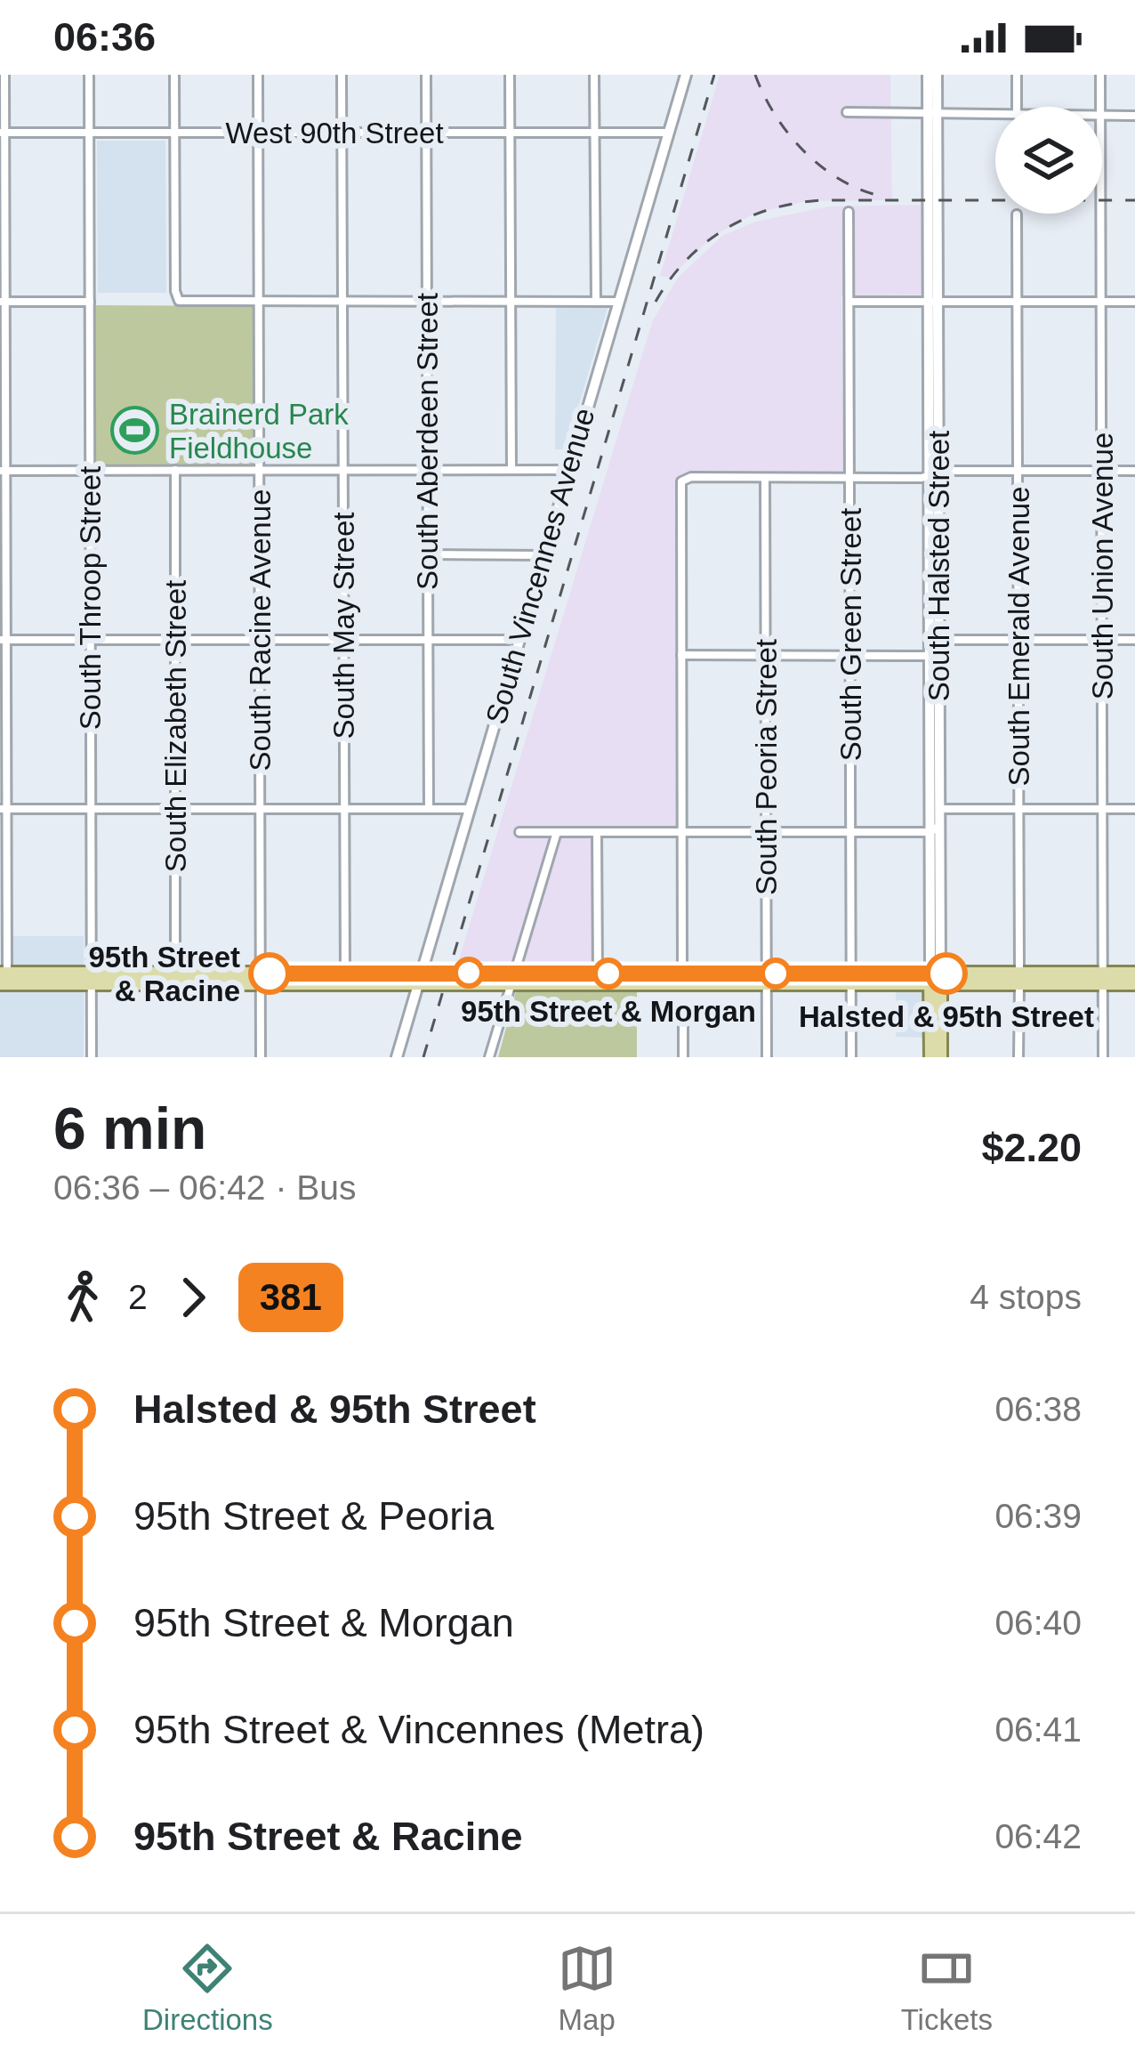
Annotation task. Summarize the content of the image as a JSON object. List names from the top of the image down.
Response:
{
  "streets": {
    "main road": ["South Vincennes Avenue", "South Halsted Street"],
    "street": [
      "West 90th Street",
      "South Aberdeen Street",
      "South Union Avenue",
      "South Throop Street",
      "South May Street",
      "South Racine Avenue",
      "South Green Street",
      "South Emerald Avenue",
      "South Elizabeth Street",
      "South Peoria Street"
    ]
  },
  "crossings": [
    ["West 90th Street", "South Aberdeen Street"],
    ["West 90th Street", "South Vincennes Avenue"],
    ["West 90th Street", "South Throop Street"],
    ["West 90th Street", "South May Street"],
    ["West 90th Street", "South Racine Avenue"]
  ],
  "places": {
    "sports": ["Brainerd Park Fieldhouse"],
    "other": ["95th Street & Racine", "95th Street & Morgan", "Halsted & 95th Street"]
  },
  "lines": ["bus line 381"],
  "page": {
    "status": "06:36",
    "heading": ["6 min", "06:36 – 06:42 · Bus", "$2.20"],
    "legs": ["2", "381", "4 stops"],
    "list": [
      {
        "name": "Halsted & 95th Street",
        "value": "06:38"
      },
      {
        "name": "95th Street & Peoria",
        "value": "06:39"
      },
      {
        "name": "95th Street & Morgan",
        "value": "06:40"
      },
      {
        "name": "95th Street & Vincennes (Metra)",
        "value": "06:41"
      },
      {
        "name": "95th Street & Racine",
        "value": "06:42"
      }
    ],
    "tabs": ["Directions", "Map", "Tickets"]
  }
}
